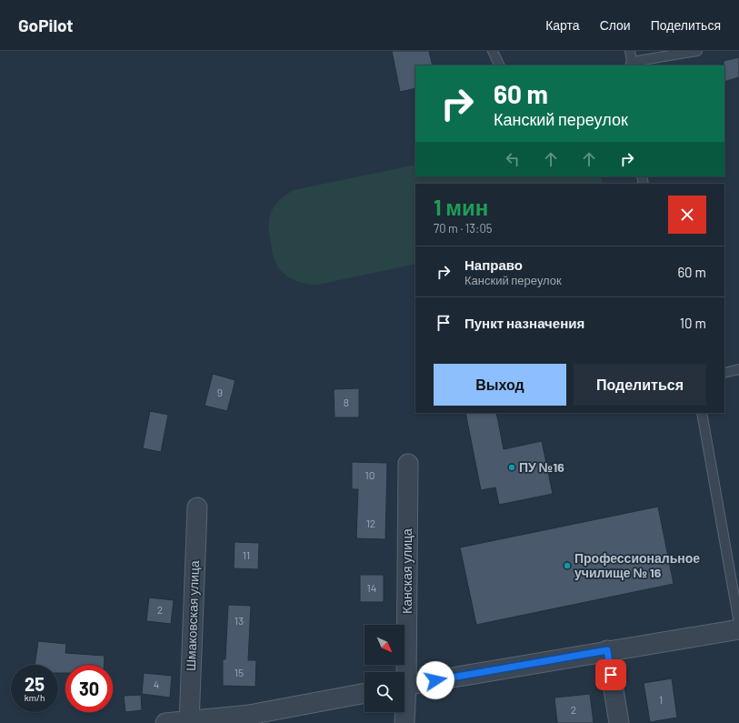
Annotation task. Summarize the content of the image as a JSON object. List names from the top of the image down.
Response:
{
  "streets": {
    "street": ["Канская улица", "Шмаковская улица"]
  },
  "places": ["ПУ №16", "Профессиональное училище № 16"],
  "house_numbers": [
    "9",
    "8",
    "10",
    "12",
    "11",
    "14",
    "2",
    "13",
    "15",
    "4",
    "1",
    "2"
  ],
  "north": "bottom right",
  "page": {
    "header": "GoPilot",
    "nav": ["Карта", "Слои", "Поделиться"],
    "turn": ["60 m", "Канский переулок"],
    "heading": ["1 мин", "70 m · 13:05"],
    "list": [
      {
        "name": "Направо",
        "note": "Канский переулок",
        "value": "60 m"
      },
      {
        "name": "Пункт назначения",
        "value": "10 m"
      }
    ],
    "buttons": ["Выход", "Поделиться"],
    "speed": "25 km/h",
    "limit": "30"
  }
}
